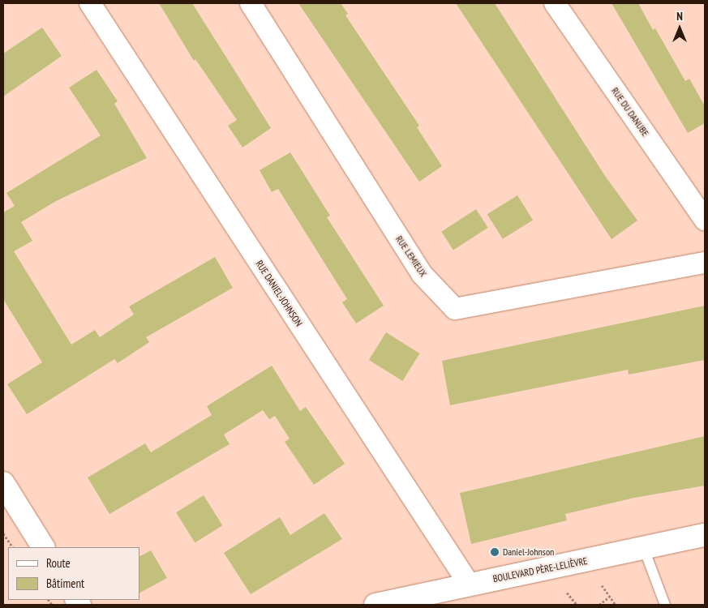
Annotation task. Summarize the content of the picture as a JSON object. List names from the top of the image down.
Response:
{
  "streets": {
    "main road": ["BOULEVARD PÈRE-LELIÈVRE"],
    "street": ["RUE DU DANUBE", "RUE LEMIEUX", "RUE DANIEL-JOHNSON"]
  },
  "crossings": [
    ["RUE DANIEL-JOHNSON", "BOULEVARD PÈRE-LELIÈVRE"]
  ],
  "places": ["Daniel-Johnson"],
  "legend": ["Route", "Bâtiment"],
  "north": "top"
}
